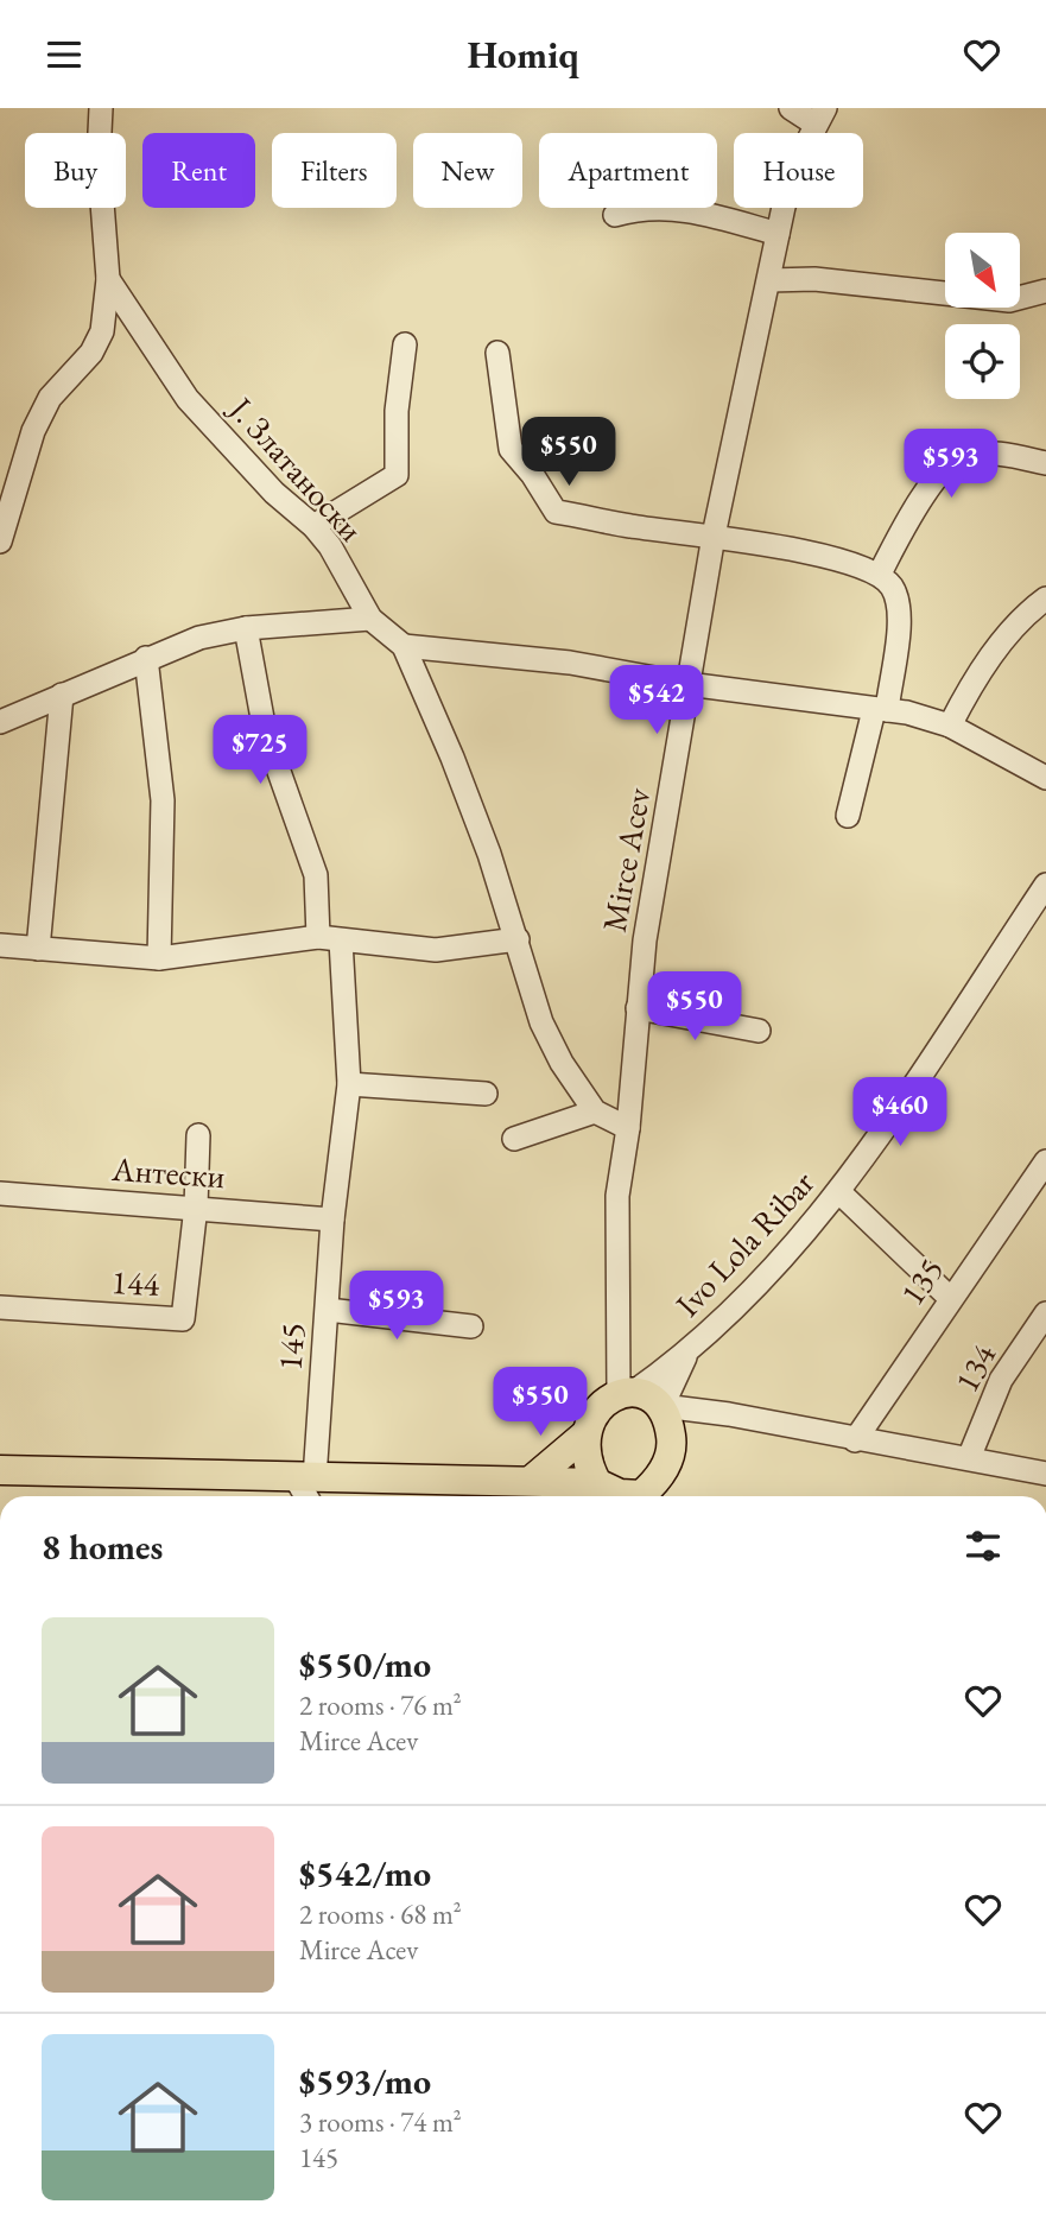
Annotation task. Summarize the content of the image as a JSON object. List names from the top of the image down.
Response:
{
  "streets": {
    "street": [
      "Ј. Златаноски",
      "Mirce Acev",
      "Антески",
      "Ivo Lola Ribar",
      "135",
      "144",
      "145",
      "134"
    ]
  },
  "crossings": [
    ["Ј. Златаноски", "Mirce Acev"],
    ["Антески", "144"],
    ["Антески", "145"]
  ],
  "north": "bottom right",
  "page": {
    "header": "Homiq",
    "chip": [
      "Buy",
      "Rent",
      "Filters",
      "New",
      "Apartment",
      "House"
    ],
    "price": [
      "$550",
      "$593",
      "$542",
      "$725",
      "$550",
      "$460",
      "$593",
      "$550"
    ],
    "heading": "8 homes",
    "list": [
      {
        "name": "$550/mo",
        "note": "2 rooms · 76 m² · Mirce Acev"
      },
      {
        "name": "$542/mo",
        "note": "2 rooms · 68 m² · Mirce Acev"
      },
      {
        "name": "$593/mo",
        "note": "3 rooms · 74 m² · 145"
      }
    ]
  }
}
